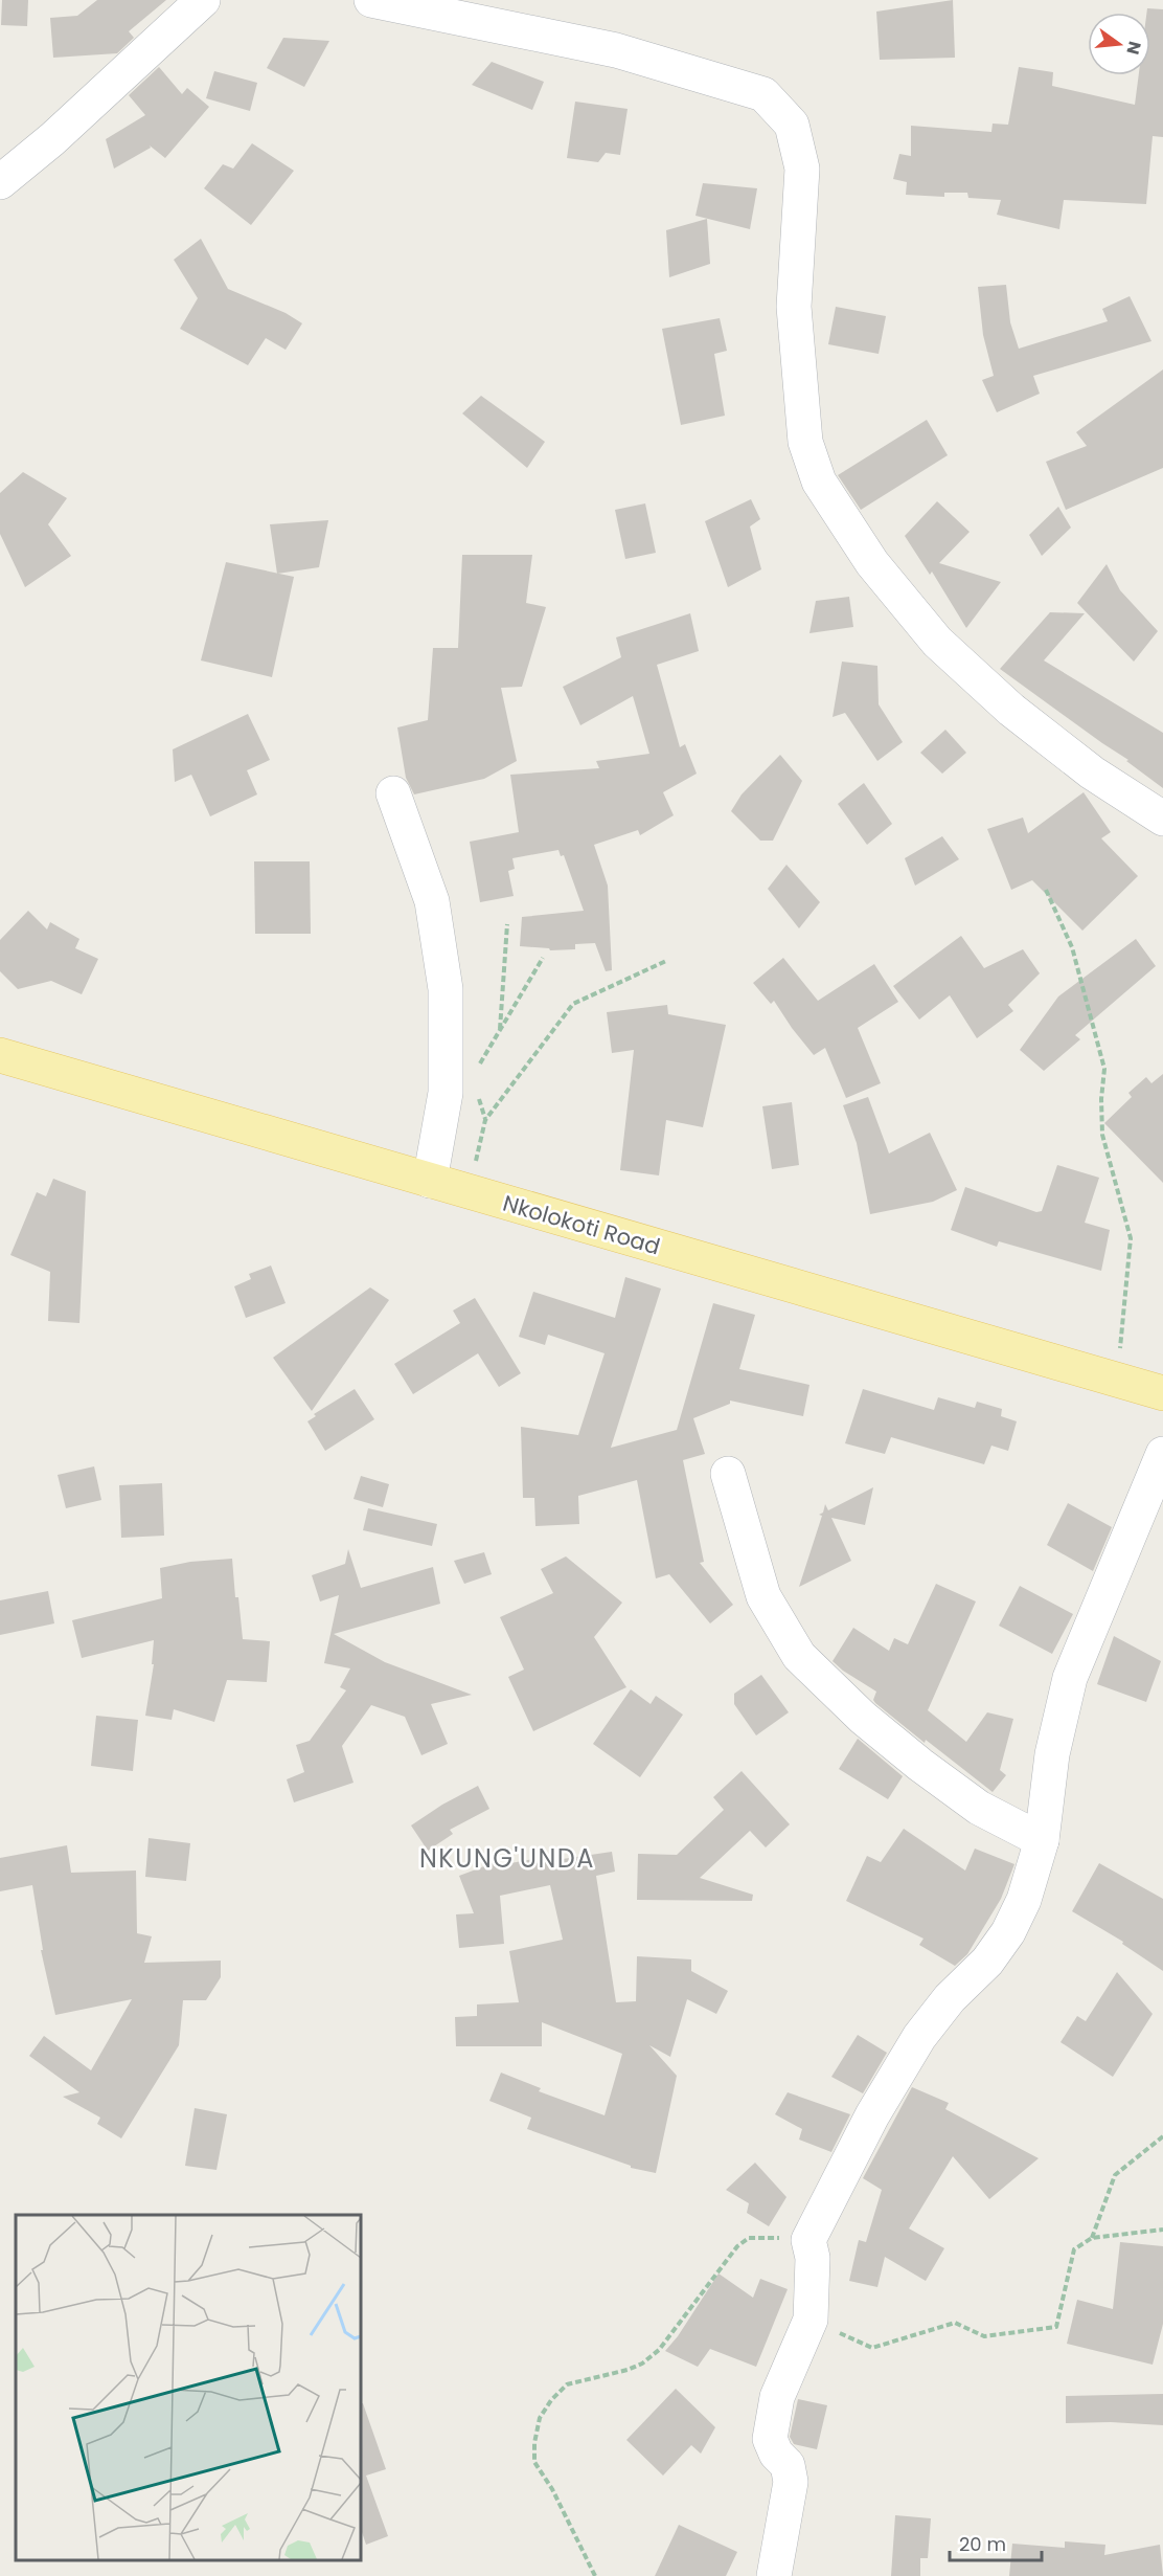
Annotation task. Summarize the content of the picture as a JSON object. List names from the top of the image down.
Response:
{
  "streets": {
    "main road": ["Nkolokoti Road"]
  },
  "districts": ["NKUNG'UNDA"],
  "scale_bar": "20 m",
  "north": "right"
}
